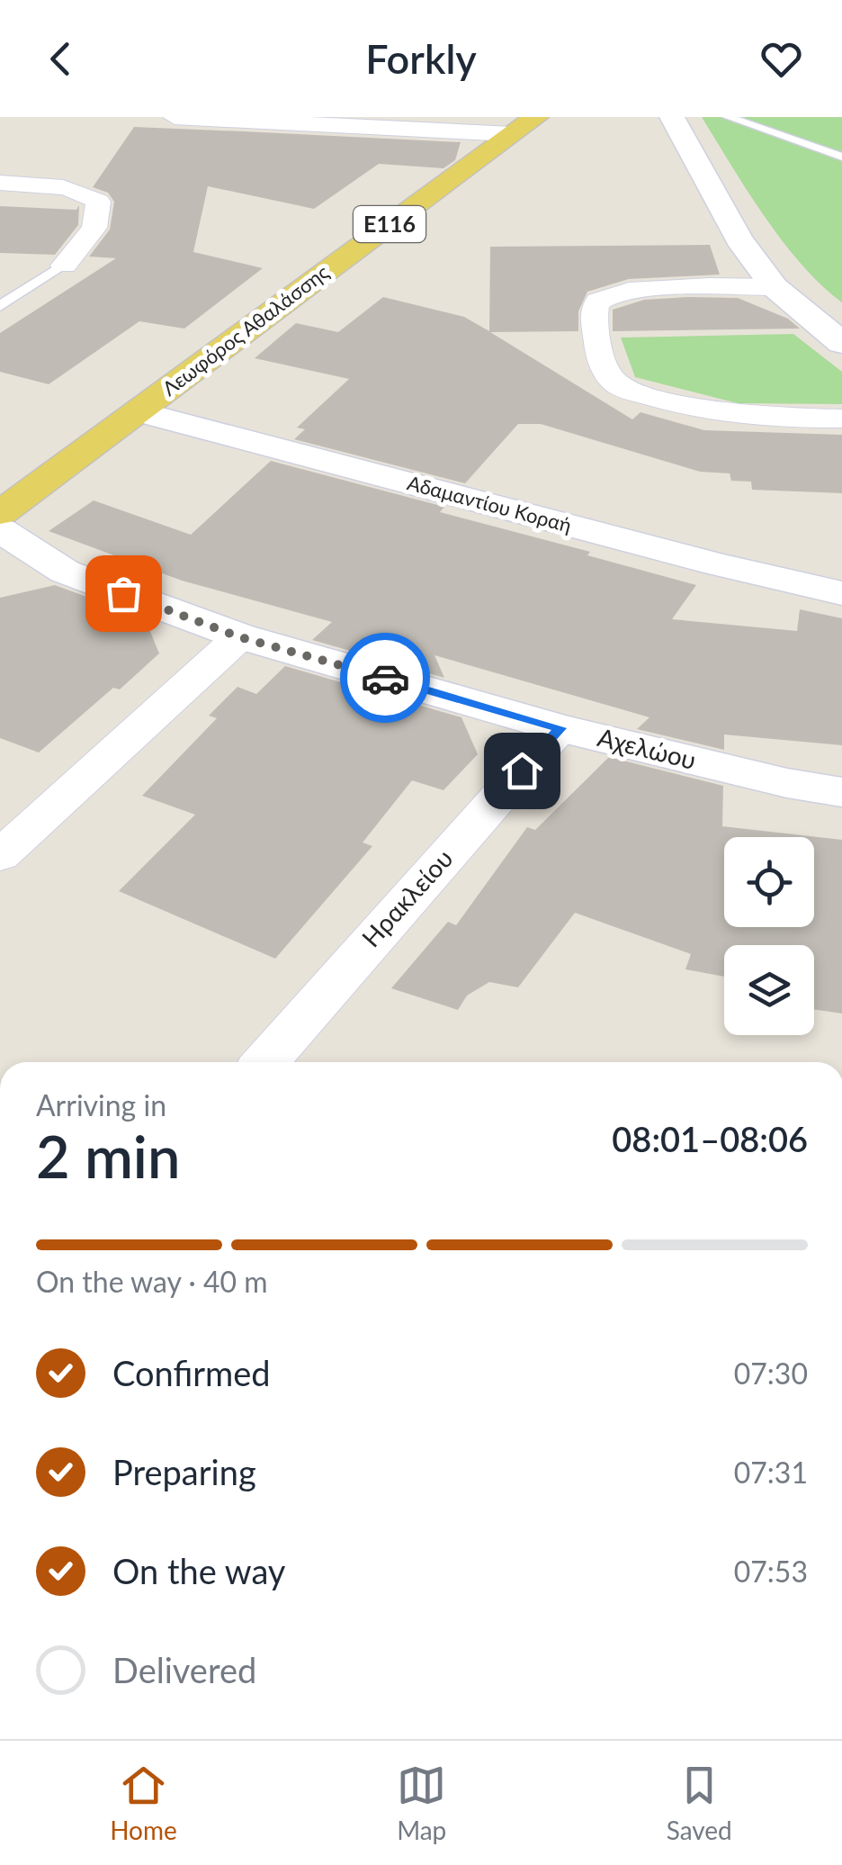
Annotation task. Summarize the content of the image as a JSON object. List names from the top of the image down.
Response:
{
  "streets": {
    "main road": ["E116", "Λεωφόρος Αθαλάσσης"],
    "street": ["Αδαμαντίου Κοραή", "Αχελώου", "Ηρακλείου"]
  },
  "crossings": [
    ["Λεωφόρος Αθαλάσσης", "Αδαμαντίου Κοραή"],
    ["Αχελώου", "Ηρακλείου"]
  ],
  "page": {
    "header": "Forkly",
    "heading": ["2 min", "Arriving in", "08:01–08:06"],
    "bar": "On the way · 40 m",
    "list": [
      ["Confirmed", "07:30"],
      ["Preparing", "07:31"],
      ["On the way", "07:53"],
      "Delivered"
    ],
    "tabs": ["Home", "Map", "Saved"]
  }
}
